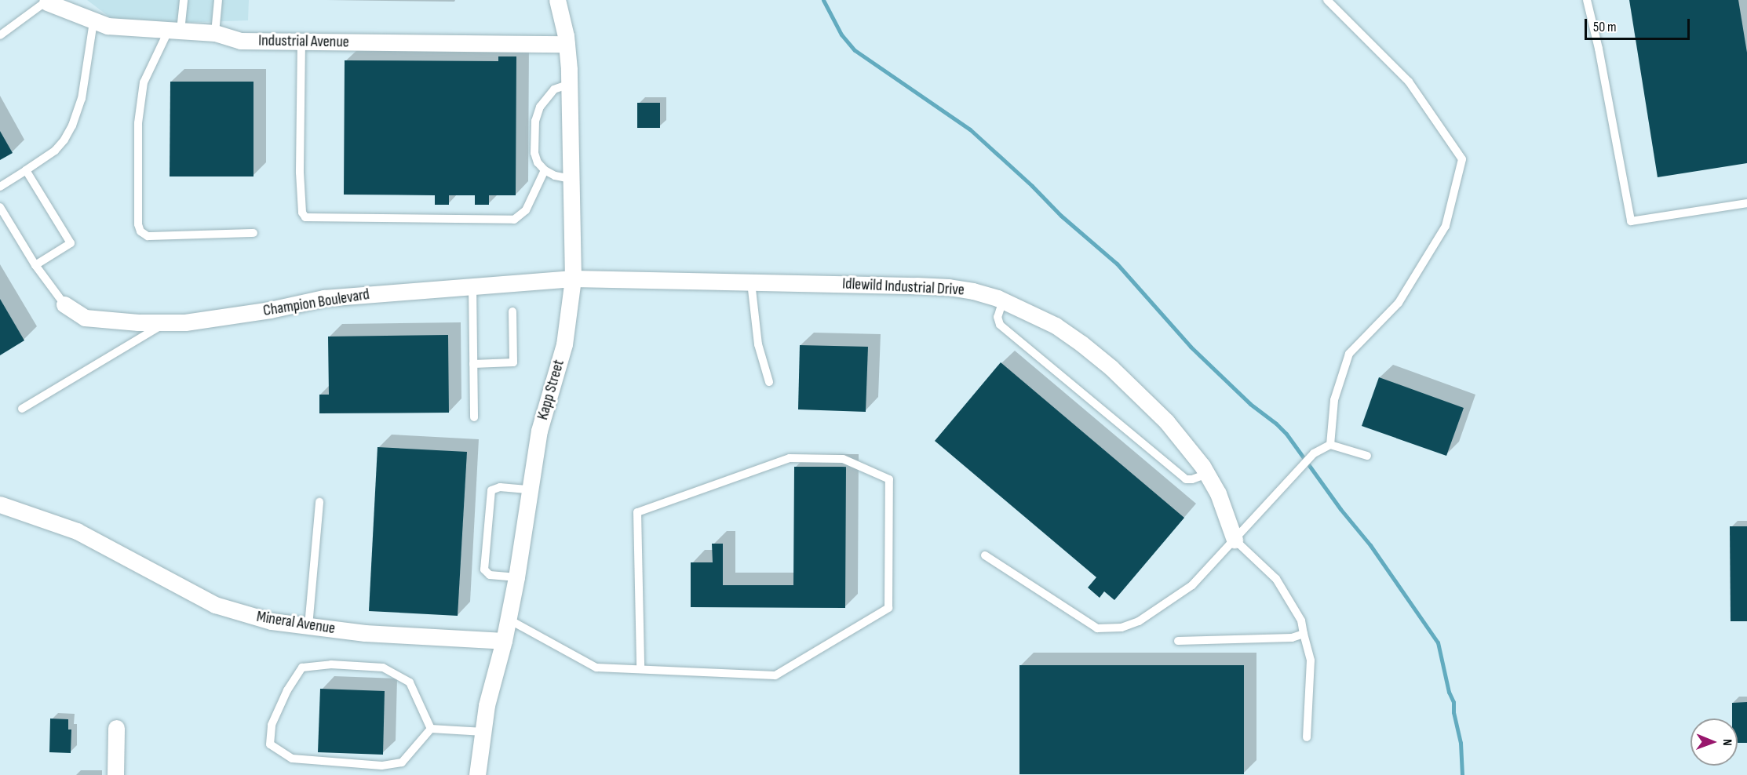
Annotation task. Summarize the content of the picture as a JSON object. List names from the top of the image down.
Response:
{
  "streets": {
    "street": [
      "Industrial Avenue",
      "Idlewild Industrial Drive",
      "Champion Boulevard",
      "Kapp Street",
      "Mineral Avenue"
    ]
  },
  "crossings": [
    ["Industrial Avenue", "Kapp Street"],
    ["Idlewild Industrial Drive", "Champion Boulevard"],
    ["Idlewild Industrial Drive", "Kapp Street"],
    ["Champion Boulevard", "Kapp Street"],
    ["Kapp Street", "Mineral Avenue"]
  ],
  "scale_bar": "50 m",
  "north": "right"
}
